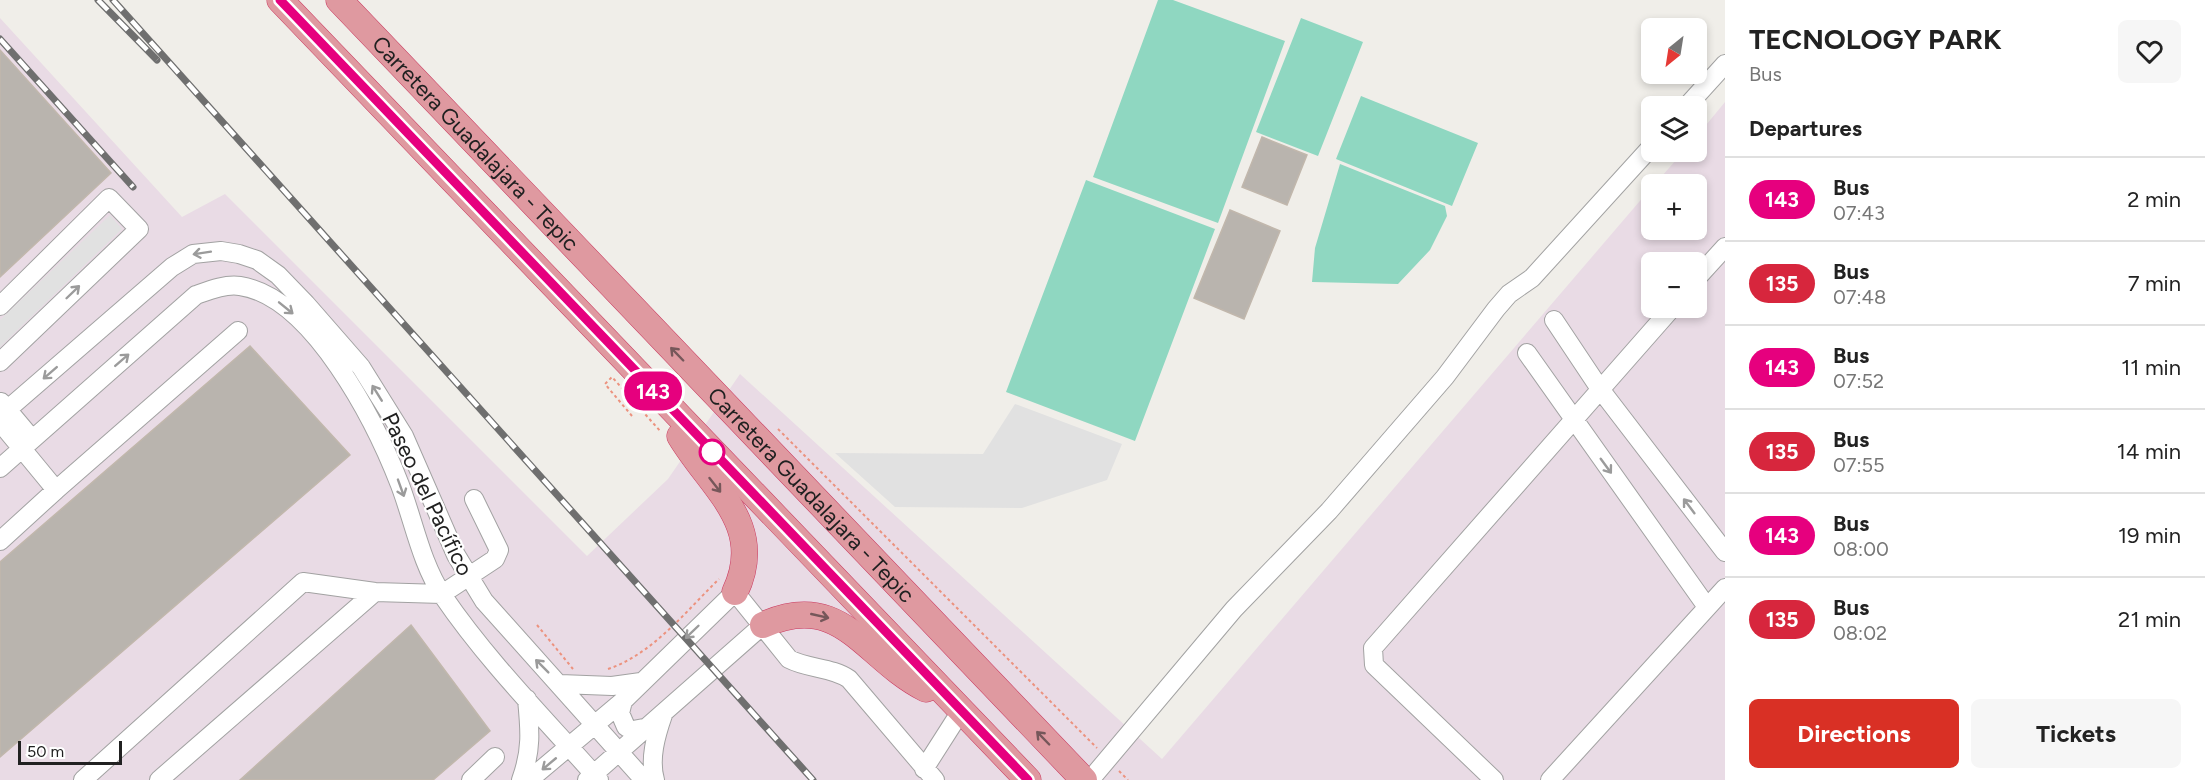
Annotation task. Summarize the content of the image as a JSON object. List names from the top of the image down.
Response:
{
  "streets": {
    "highway": ["Carretera Guadalajara - Tepic"],
    "street": ["Paseo del Pacífico"]
  },
  "lines": ["bus line 143"],
  "scale_bar": "50 m",
  "north": "bottom left",
  "page": {
    "on_map": "143",
    "heading": [
      ["TECNOLOGY PARK", "Bus"],
      "Departures"
    ],
    "map_buttons": ["+", "−"],
    "list": [
      {
        "mark": "143",
        "name": "Bus",
        "note": "07:43",
        "value": "2 min"
      },
      {
        "mark": "135",
        "name": "Bus",
        "note": "07:48",
        "value": "7 min"
      },
      {
        "mark": "143",
        "name": "Bus",
        "note": "07:52",
        "value": "11 min"
      },
      {
        "mark": "135",
        "name": "Bus",
        "note": "07:55",
        "value": "14 min"
      },
      {
        "mark": "143",
        "name": "Bus",
        "note": "08:00",
        "value": "19 min"
      },
      {
        "mark": "135",
        "name": "Bus",
        "note": "08:02",
        "value": "21 min"
      }
    ],
    "buttons": ["Directions", "Tickets"],
    "scale": "50 m"
  }
}
